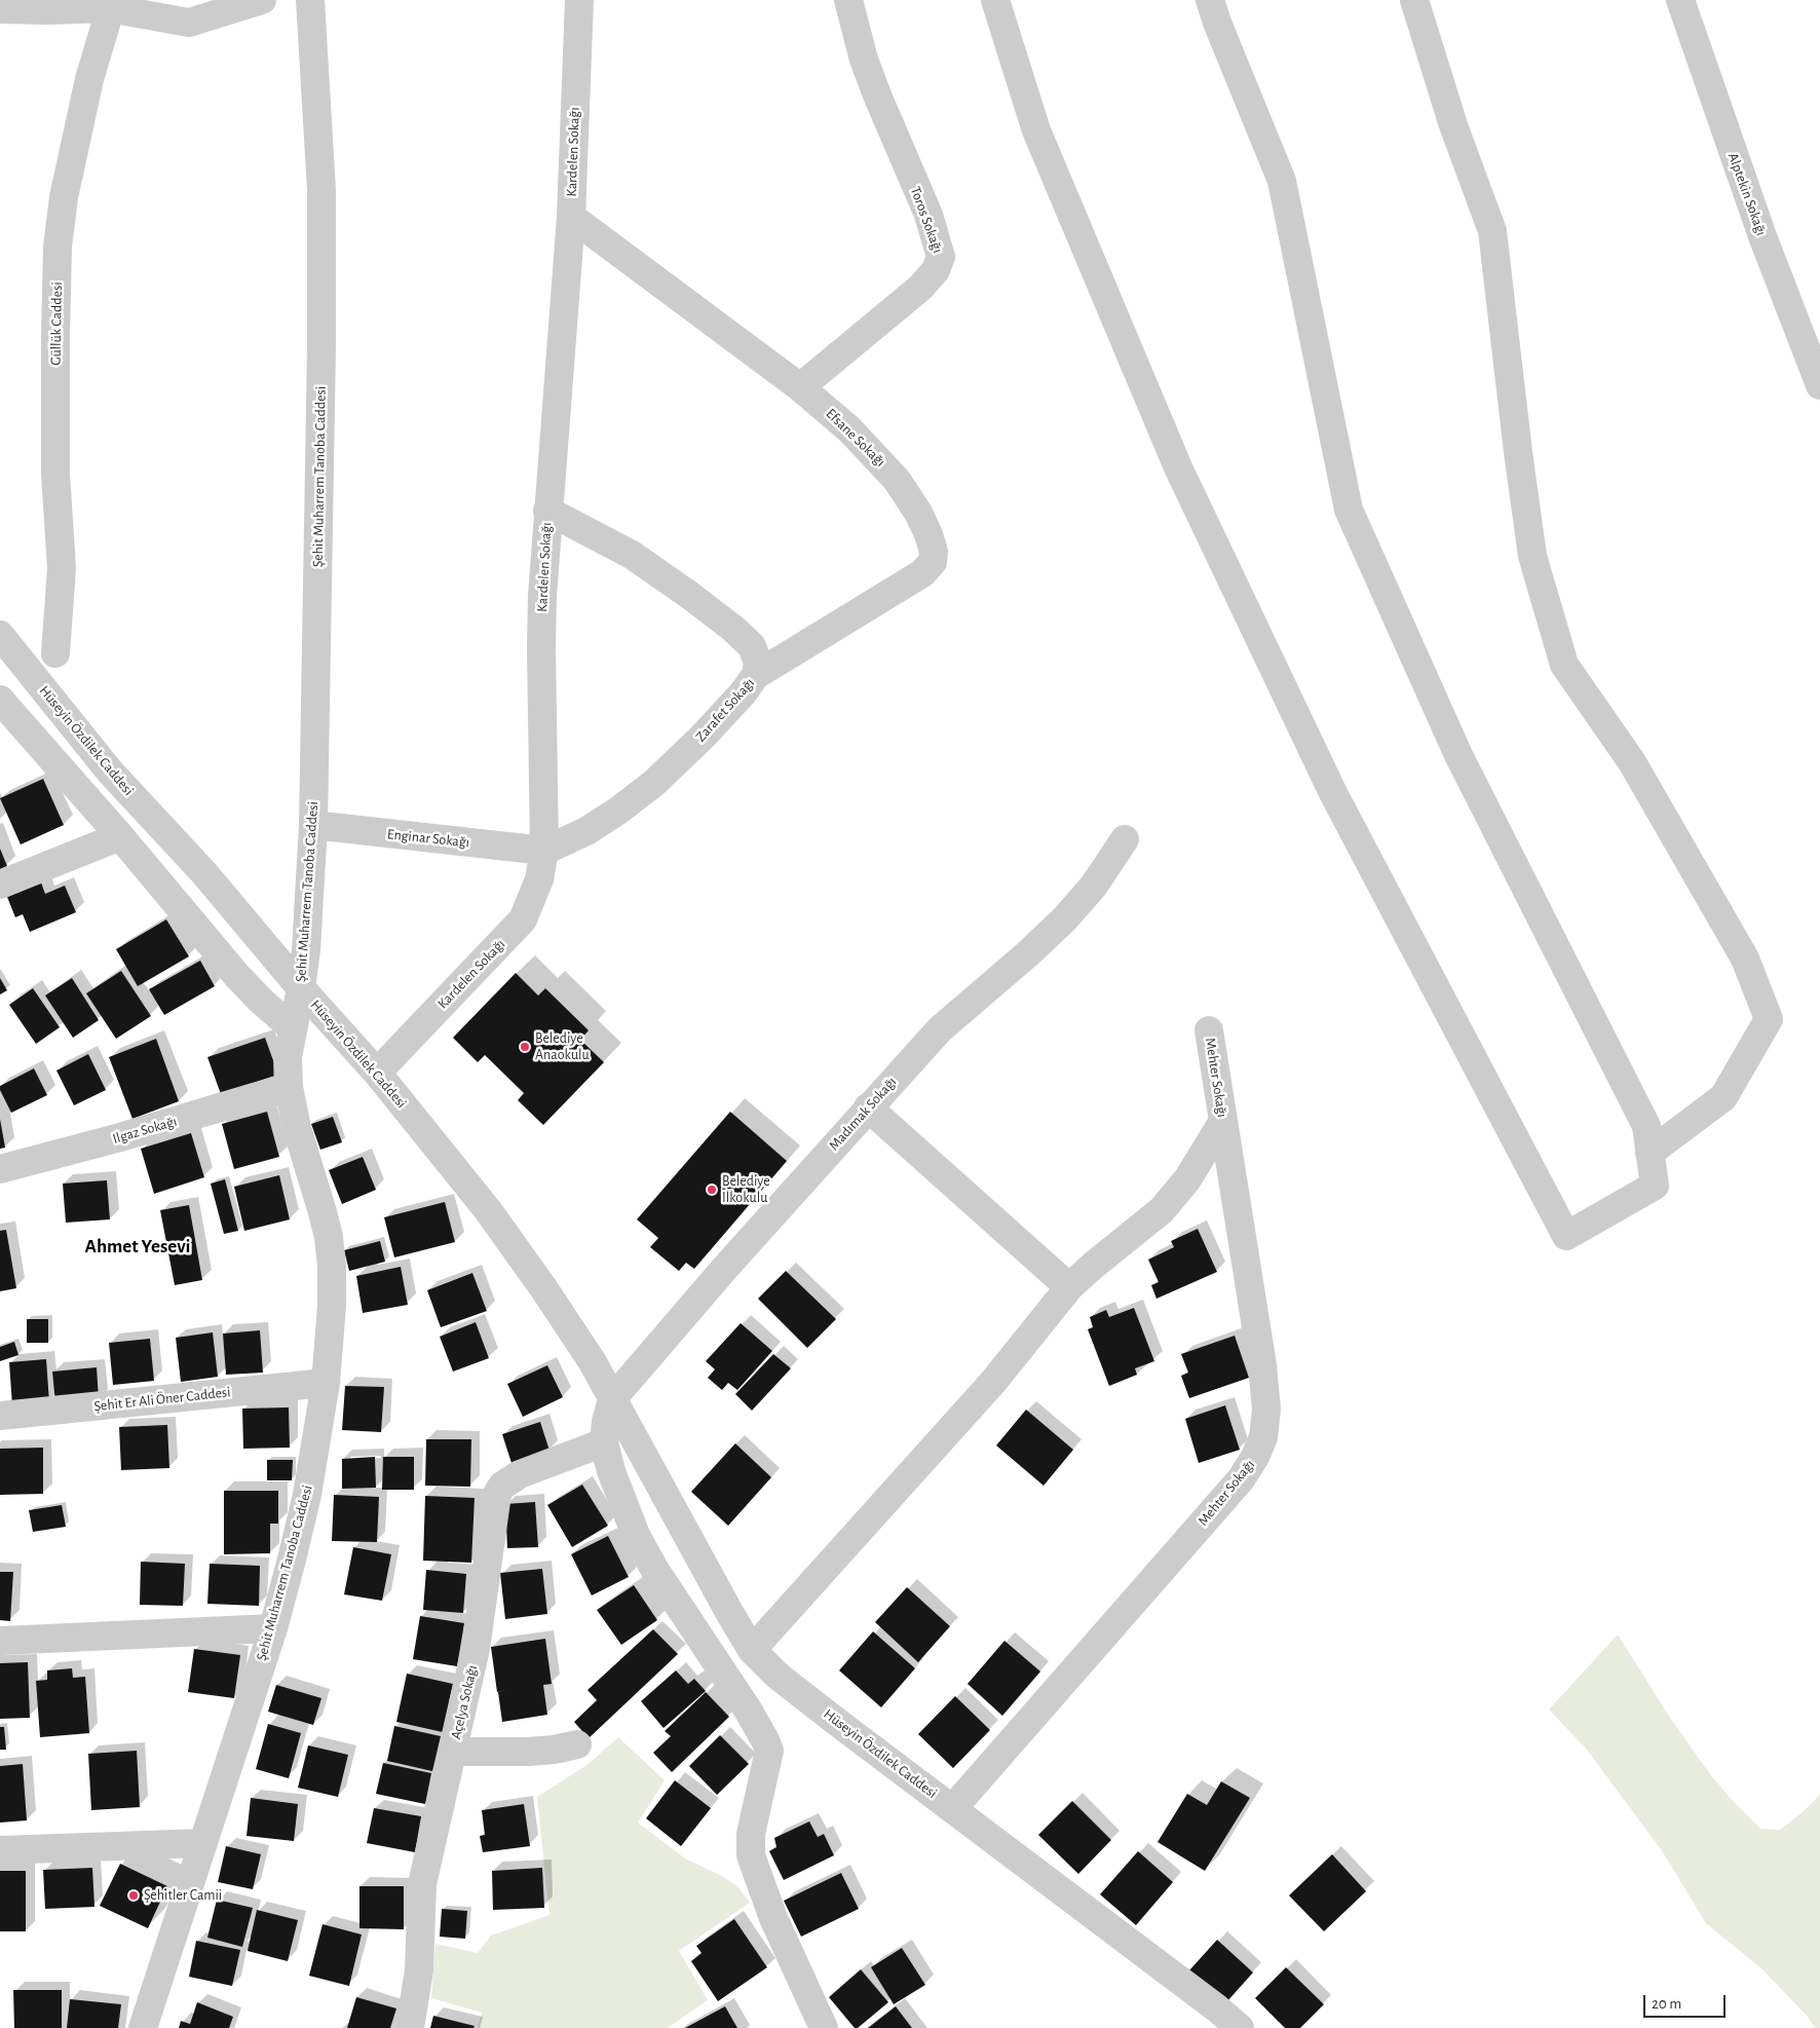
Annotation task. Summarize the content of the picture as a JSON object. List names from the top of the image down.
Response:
{
  "streets": {
    "street": [
      "Kardelen Sokağı",
      "Alptekin Sokağı",
      "Toros Sokağı",
      "Güllük Caddesi",
      "Efsane Sokağı",
      "Şehit Muharrem Tanoba Caddesi",
      "Zarafet Sokağı",
      "Hüseyin Özdilek Caddesi",
      "Enginar Sokağı",
      "Mehter Sokağı",
      "Madımak Sokağı",
      "Ilgaz Sokağı",
      "Şehit Er Ali Öner Caddesi",
      "Açelya Sokağı"
    ]
  },
  "crossings": [
    ["Kardelen Sokağı", "Efsane Sokağı"],
    ["Kardelen Sokağı", "Zarafet Sokağı"],
    ["Kardelen Sokağı", "Hüseyin Özdilek Caddesi"],
    ["Kardelen Sokağı", "Enginar Sokağı"],
    ["Toros Sokağı", "Efsane Sokağı"],
    ["Efsane Sokağı", "Zarafet Sokağı"],
    ["Şehit Muharrem Tanoba Caddesi", "Hüseyin Özdilek Caddesi"],
    ["Şehit Muharrem Tanoba Caddesi", "Enginar Sokağı"],
    ["Şehit Muharrem Tanoba Caddesi", "Ilgaz Sokağı"],
    ["Şehit Muharrem Tanoba Caddesi", "Şehit Er Ali Öner Caddesi"],
    ["Zarafet Sokağı", "Enginar Sokağı"],
    ["Hüseyin Özdilek Caddesi", "Mehter Sokağı"],
    ["Hüseyin Özdilek Caddesi", "Madımak Sokağı"]
  ],
  "districts": ["Ahmet Yesevi"],
  "places": ["Belediye Anaokulu", "Belediye İlkokulu", "Şehitler Camii"],
  "scale_bar": "20 m"
}
